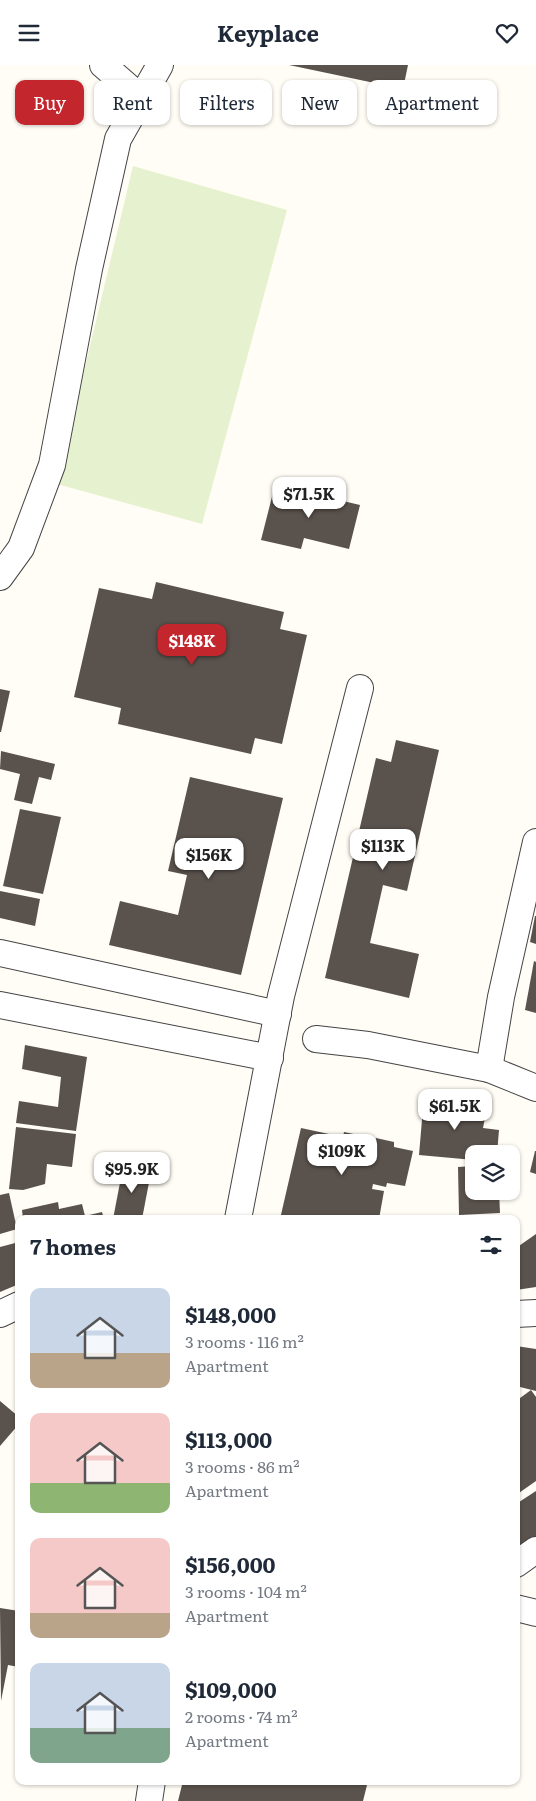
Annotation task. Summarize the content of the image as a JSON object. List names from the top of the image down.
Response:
{
  "page": {
    "header": "Keyplace",
    "chip": [
      "Buy",
      "Rent",
      "Filters",
      "New",
      "Apartment"
    ],
    "price": [
      "$71.5K",
      "$148K",
      "$113K",
      "$156K",
      "$61.5K",
      "$109K",
      "$95.9K"
    ],
    "heading": "7 homes",
    "list": [
      {
        "name": "$148,000",
        "note": "3 rooms · 116 m² · Apartment"
      },
      {
        "name": "$113,000",
        "note": "3 rooms · 86 m² · Apartment"
      },
      {
        "name": "$156,000",
        "note": "3 rooms · 104 m² · Apartment"
      },
      {
        "name": "$109,000",
        "note": "2 rooms · 74 m² · Apartment"
      }
    ]
  }
}
